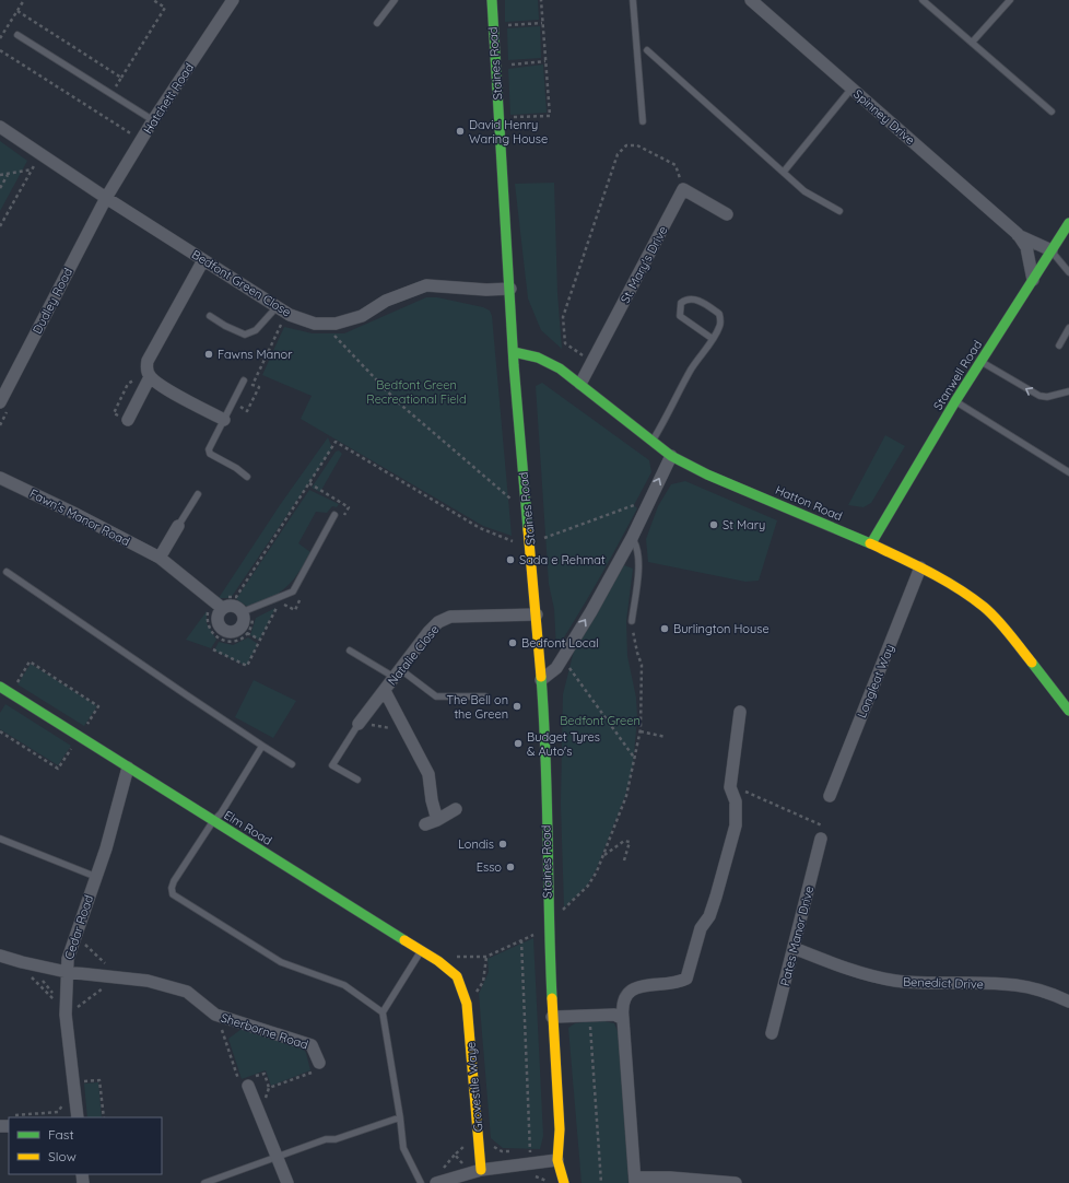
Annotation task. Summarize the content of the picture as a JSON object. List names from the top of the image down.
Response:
{
  "streets": {
    "street": [
      "Staines Road",
      "Hatchett Road",
      "Spinney Drive",
      "St. Mary's Drive",
      "Bedfont Green Close",
      "Dudley Road",
      "Stanwell Road",
      "Hatton Road",
      "Fawn's Manor Road",
      "Natalie Close",
      "Longleat Way",
      "Elm Road",
      "Cedar Road",
      "Pates Manor Drive",
      "Benedict Drive",
      "Sherborne Road",
      "Grovestile Waye"
    ]
  },
  "crossings": [
    ["Staines Road", "Bedfont Green Close"],
    ["Staines Road", "Hatton Road"],
    ["Staines Road", "Natalie Close"],
    ["Hatchett Road", "Bedfont Green Close"],
    ["Hatchett Road", "Dudley Road"],
    ["Spinney Drive", "Stanwell Road"],
    ["St. Mary's Drive", "Hatton Road"],
    ["Bedfont Green Close", "Dudley Road"],
    ["Stanwell Road", "Hatton Road"],
    ["Hatton Road", "Longleat Way"],
    ["Elm Road", "Cedar Road"],
    ["Elm Road", "Grovestile Waye"],
    ["Cedar Road", "Sherborne Road"],
    ["Pates Manor Drive", "Benedict Drive"]
  ],
  "parks": ["Bedfont Green Recreational Field", "Bedfont Green"],
  "places": [
    "David Henry Waring House",
    "Fawns Manor",
    "St Mary",
    "Sada e Rehmat",
    "Burlington House",
    "Bedfont Local",
    "The Bell on the Green",
    "Budget Tyres & Auto's",
    "Londis",
    "Esso"
  ],
  "legend": ["Fast", "Slow"]
}
